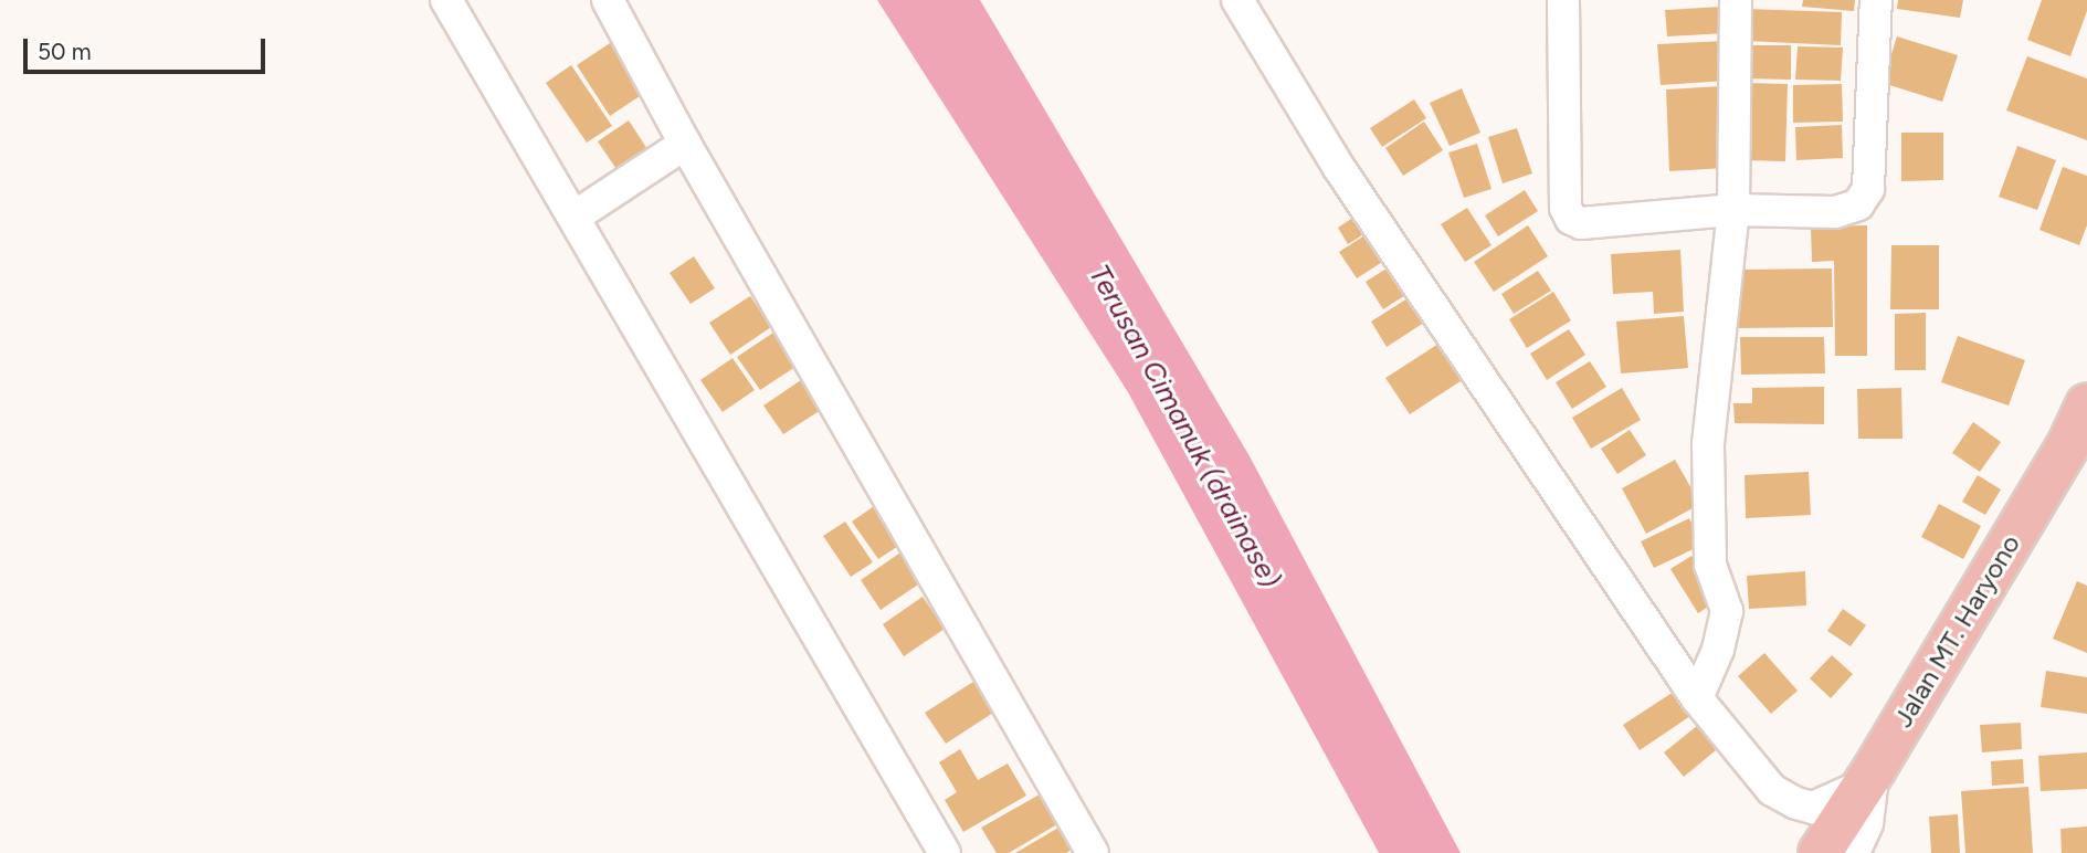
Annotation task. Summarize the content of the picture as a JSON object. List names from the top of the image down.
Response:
{
  "streets": {
    "main road": ["Jalan MT. Haryono"]
  },
  "water": ["Terusan Cimanuk (drainase)"],
  "scale_bar": "50 m"
}
